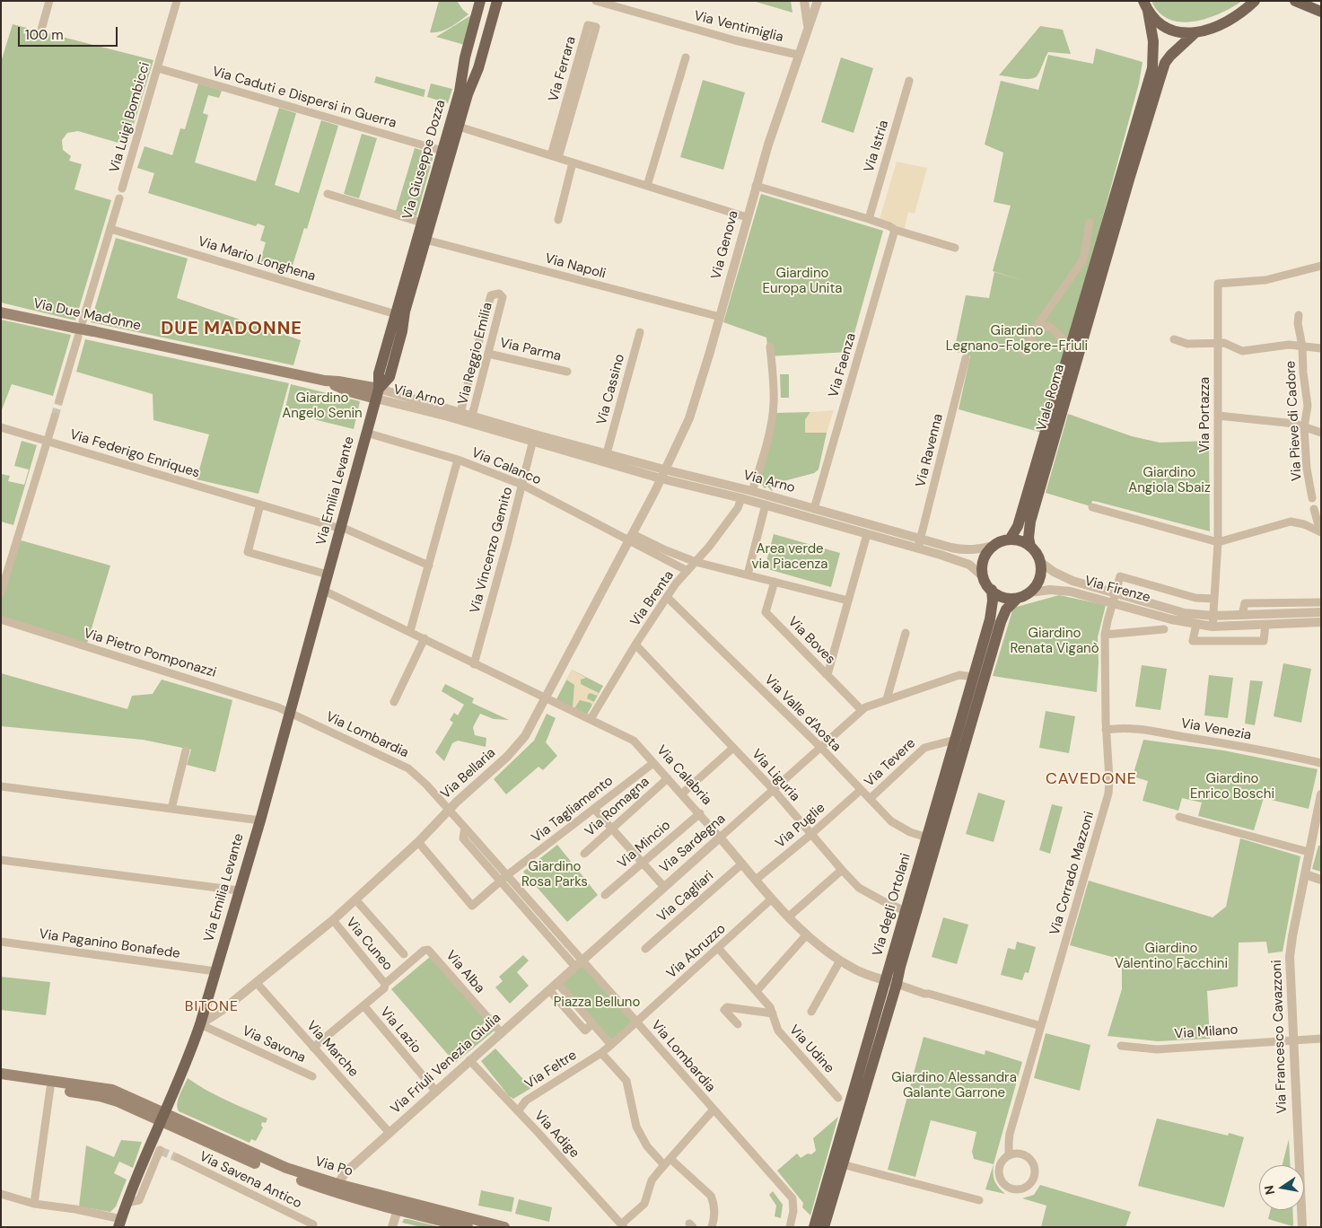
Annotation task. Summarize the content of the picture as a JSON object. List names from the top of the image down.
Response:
{
  "streets": {
    "main road": [
      "Via Giuseppe Dozza",
      "Via Due Madonne",
      "Viale Roma",
      "Via Emilia Levante",
      "Via degli Ortolani",
      "Via Po"
    ],
    "street": [
      "Via Ventimiglia",
      "Via Ferrara",
      "Via Caduti e Dispersi in Guerra",
      "Via Luigi Bombicci",
      "Via Istria",
      "Via Genova",
      "Via Mario Longhena",
      "Via Napoli",
      "Via Parma",
      "Via Reggio Emilia",
      "Via Faenza",
      "Via Cassino",
      "Via Arno",
      "Via Portazza",
      "Via Pieve di Cadore",
      "Via Ravenna",
      "Via Federigo Enriques",
      "Via Calanco",
      "Via Vincenzo Gemito",
      "Via Firenze",
      "Via Brenta",
      "Via Boves",
      "Via Pietro Pomponazzi",
      "Via Valle d'Aosta",
      "Via Venezia",
      "Via Lombardia",
      "Via Tevere",
      "Via Bellaria",
      "Via Calabria",
      "Via Liguria",
      "Via Romagna",
      "Via Tagliamento",
      "Via Puglie",
      "Via Sardegna",
      "Via Mincio",
      "Via Corrado Mazzoni",
      "Via Cagliari",
      "Via Paganino Bonafede",
      "Via Cuneo",
      "Via Abruzzo",
      "Via Alba",
      "Via Lazio",
      "Via Milano",
      "Via Francesco Cavazzoni",
      "Via Savona",
      "Via Marche",
      "Via Udine",
      "Via Friuli Venezia Giulia",
      "Via Feltre",
      "Via Adige",
      "Via Savena Antico"
    ]
  },
  "crossings": [
    ["Via Ventimiglia", "Via Genova"],
    ["Via Caduti e Dispersi in Guerra", "Via Luigi Bombicci"],
    ["Via Caduti e Dispersi in Guerra", "Via Giuseppe Dozza"],
    ["Via Giuseppe Dozza", "Via Mario Longhena"],
    ["Via Giuseppe Dozza", "Via Napoli"],
    ["Via Giuseppe Dozza", "Via Due Madonne"],
    ["Via Giuseppe Dozza", "Via Arno"],
    ["Via Giuseppe Dozza", "Via Emilia Levante"],
    ["Via Genova", "Via Napoli"],
    ["Via Genova", "Via Arno"],
    ["Via Genova", "Via Bellaria"],
    ["Via Due Madonne", "Via Arno"],
    ["Via Due Madonne", "Via Emilia Levante"],
    ["Via Parma", "Via Reggio Emilia"],
    ["Via Reggio Emilia", "Via Arno"],
    ["Via Faenza", "Via Arno"],
    ["Via Cassino", "Via Arno"],
    ["Via Arno", "Viale Roma"],
    ["Via Arno", "Via Ravenna"],
    ["Via Arno", "Via Emilia Levante"],
    ["Via Arno", "Via Vincenzo Gemito"],
    ["Via Arno", "Via Firenze"],
    ["Via Arno", "Via Brenta"],
    ["Via Arno", "Via Bellaria"],
    ["Via Arno", "Via degli Ortolani"],
    ["Viale Roma", "Via Firenze"],
    ["Viale Roma", "Via degli Ortolani"],
    ["Via Portazza", "Via Firenze"],
    ["Via Federigo Enriques", "Via Emilia Levante"],
    ["Via Calanco", "Via Emilia Levante"],
    ["Via Calanco", "Via Vincenzo Gemito"],
    ["Via Calanco", "Via Bellaria"],
    ["Via Emilia Levante", "Via Pietro Pomponazzi"],
    ["Via Emilia Levante", "Via Lombardia"],
    ["Via Emilia Levante", "Via Bellaria"],
    ["Via Emilia Levante", "Via Calabria"],
    ["Via Emilia Levante", "Via Paganino Bonafede"],
    ["Via Emilia Levante", "Via Savona"],
    ["Via Emilia Levante", "Via Po"],
    ["Via Vincenzo Gemito", "Via Calabria"],
    ["Via Firenze", "Via Corrado Mazzoni"],
    ["Via Firenze", "Via degli Ortolani"],
    ["Via Brenta", "Via Valle d'Aosta"],
    ["Via Brenta", "Via Calabria"],
    ["Via Brenta", "Via Liguria"],
    ["Via Boves", "Via Sardegna"],
    ["Via Pietro Pomponazzi", "Via Lombardia"],
    ["Via Valle d'Aosta", "Via Tevere"],
    ["Via Valle d'Aosta", "Via Puglie"],
    ["Via Valle d'Aosta", "Via Sardegna"],
    ["Via Valle d'Aosta", "Via degli Ortolani"],
    ["Via Venezia", "Via Corrado Mazzoni"],
    ["Via Lombardia", "Via Bellaria"],
    ["Via Lombardia", "Via Tagliamento"],
    ["Via Lombardia", "Via Sardegna"],
    ["Via Lombardia", "Via Abruzzo"],
    ["Via Lombardia", "Via Friuli Venezia Giulia"],
    ["Via Tevere", "Via degli Ortolani"],
    ["Via Bellaria", "Via Calabria"],
    ["Via Bellaria", "Via Cuneo"],
    ["Via Bellaria", "Via Savona"],
    ["Via Bellaria", "Via Marche"],
    ["Via Calabria", "Via Romagna"],
    ["Via Calabria", "Via Tagliamento"],
    ["Via Calabria", "Via Puglie"],
    ["Via Calabria", "Via Sardegna"],
    ["Via Calabria", "Via Mincio"],
    ["Via Calabria", "Via Cagliari"],
    ["Via Calabria", "Via degli Ortolani"],
    ["Via Calabria", "Via Abruzzo"],
    ["Via Liguria", "Via Puglie"],
    ["Via Liguria", "Via Sardegna"],
    ["Via Liguria", "Via degli Ortolani"],
    ["Via Sardegna", "Via degli Ortolani"],
    ["Via Sardegna", "Via Friuli Venezia Giulia"],
    ["Via Cuneo", "Via Alba"],
    ["Via Abruzzo", "Via Udine"],
    ["Via Alba", "Via Friuli Venezia Giulia"],
    ["Via Lazio", "Via Friuli Venezia Giulia"],
    ["Via Milano", "Via Francesco Cavazzoni"],
    ["Via Marche", "Via Friuli Venezia Giulia"],
    ["Via Friuli Venezia Giulia", "Via Adige"],
    ["Via Friuli Venezia Giulia", "Via Po"],
    ["Via Feltre", "Via Adige"]
  ],
  "districts": ["DUE MADONNE", "CAVEDONE", "BITONE"],
  "parks": [
    "Giardino Europa Unita",
    "Giardino Legnano-Folgore-Friuli",
    "Giardino Angelo Senin",
    "Giardino Angiola Sbaiz",
    "Area verde via Piacenza",
    "Giardino Renata Viganò",
    "Giardino Enrico Boschi",
    "Giardino Rosa Parks",
    "Giardino Valentino Facchini",
    "Piazza Belluno",
    "Giardino Alessandra Galante Garrone"
  ],
  "scale_bar": "100 m",
  "north": "left"
}
